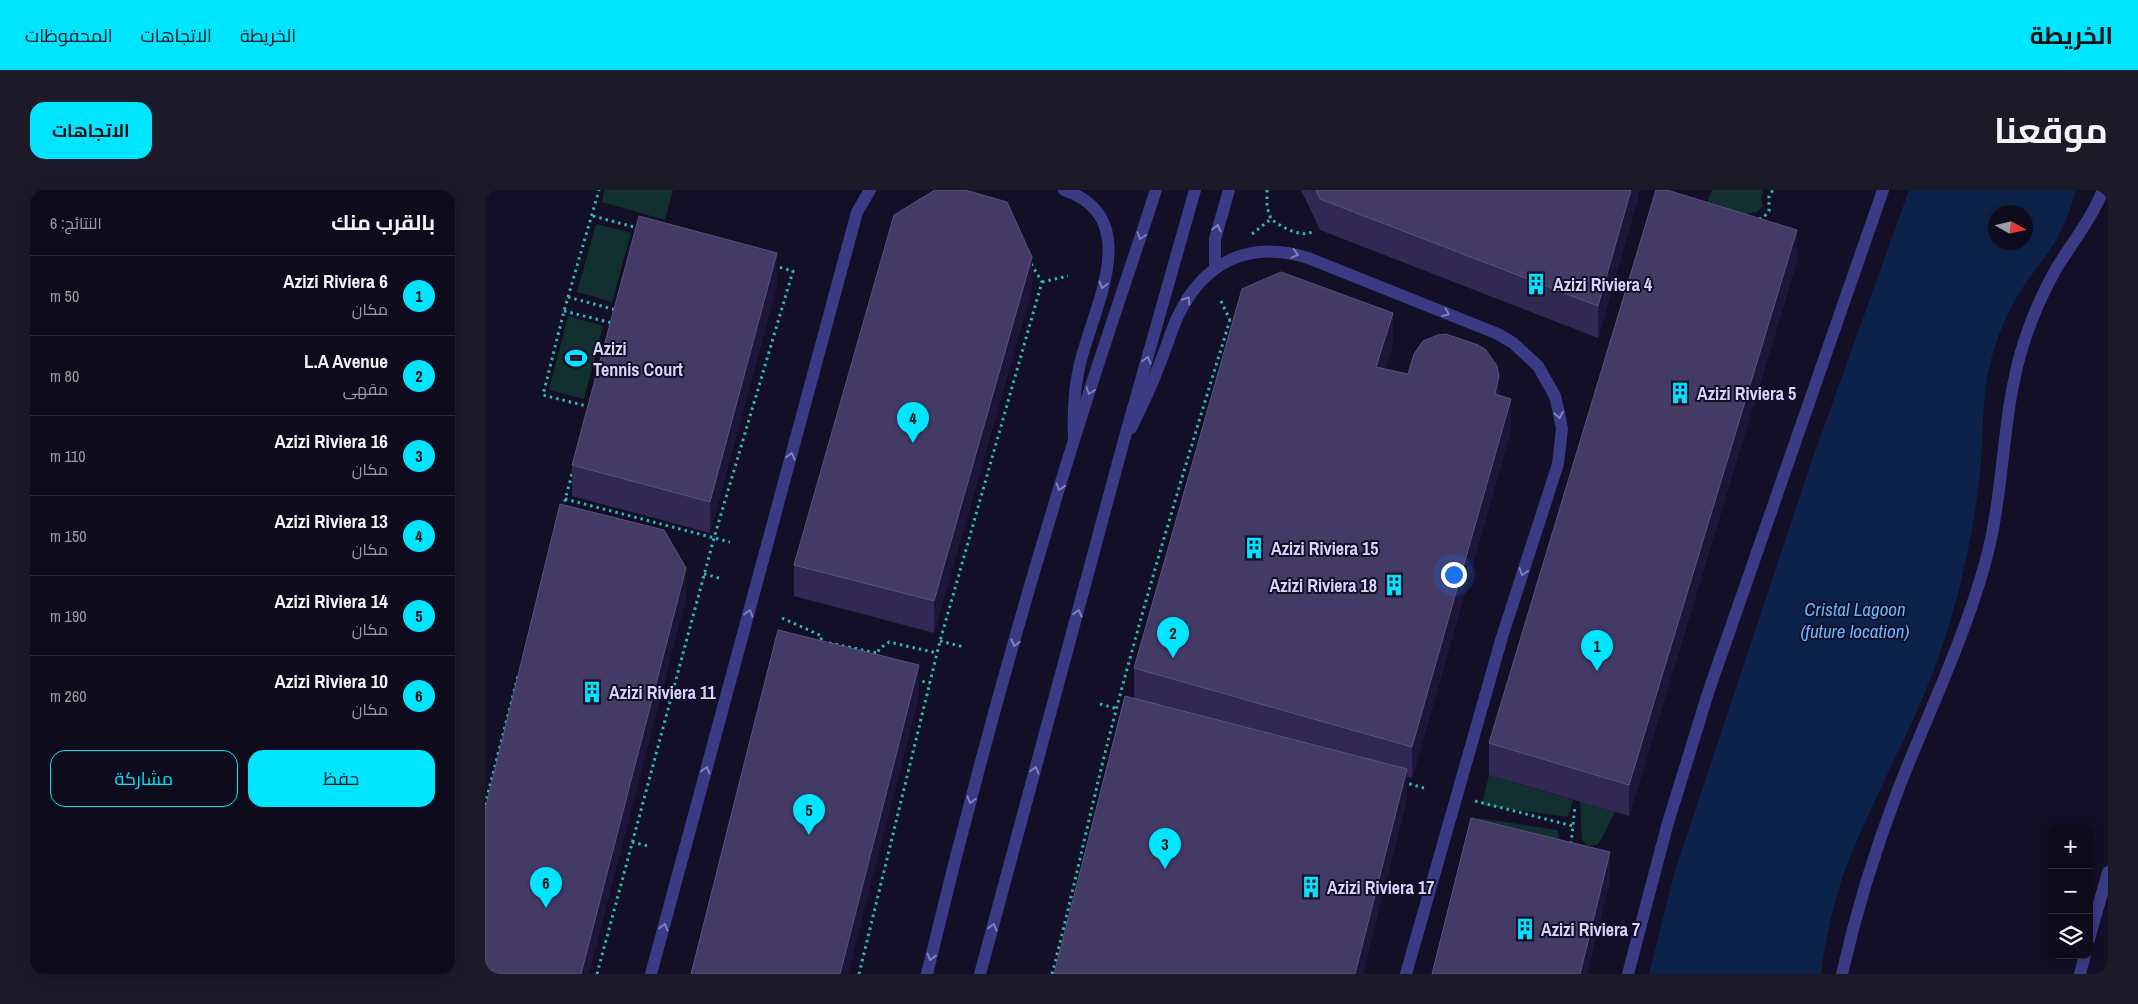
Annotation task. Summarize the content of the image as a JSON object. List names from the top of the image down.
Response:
{
  "water": ["Cristal Lagoon (future location)"],
  "places": {
    "building": [
      "Azizi Riviera 4",
      "Azizi Riviera 5",
      "Azizi Riviera 15",
      "Azizi Riviera 18",
      "Azizi Riviera 11",
      "Azizi Riviera 17",
      "Azizi Riviera 7"
    ],
    "sports": ["Azizi Tennis Court"]
  },
  "north": "right",
  "page": {
    "header": "الخريطة",
    "nav": ["الخريطة", "الاتجاهات", "المحفوظات"],
    "title": "موقعنا",
    "buttons": [
      "الاتجاهات",
      ["حفظ", "مشاركة"]
    ],
    "heading": ["بالقرب منك", "النتائج: 6"],
    "list": [
      {
        "mark": "1",
        "name": "Azizi Riviera 6",
        "note": "مكان",
        "value": "50 m"
      },
      {
        "mark": "2",
        "name": "L.A Avenue",
        "note": "مقهى",
        "value": "80 m"
      },
      {
        "mark": "3",
        "name": "Azizi Riviera 16",
        "note": "مكان",
        "value": "110 m"
      },
      {
        "mark": "4",
        "name": "Azizi Riviera 13",
        "note": "مكان",
        "value": "150 m"
      },
      {
        "mark": "5",
        "name": "Azizi Riviera 14",
        "note": "مكان",
        "value": "190 m"
      },
      {
        "mark": "6",
        "name": "Azizi Riviera 10",
        "note": "مكان",
        "value": "260 m"
      }
    ],
    "pins": [
      "4",
      "2",
      "1",
      "5",
      "3",
      "6"
    ],
    "map_buttons": ["+", "−"]
  }
}
